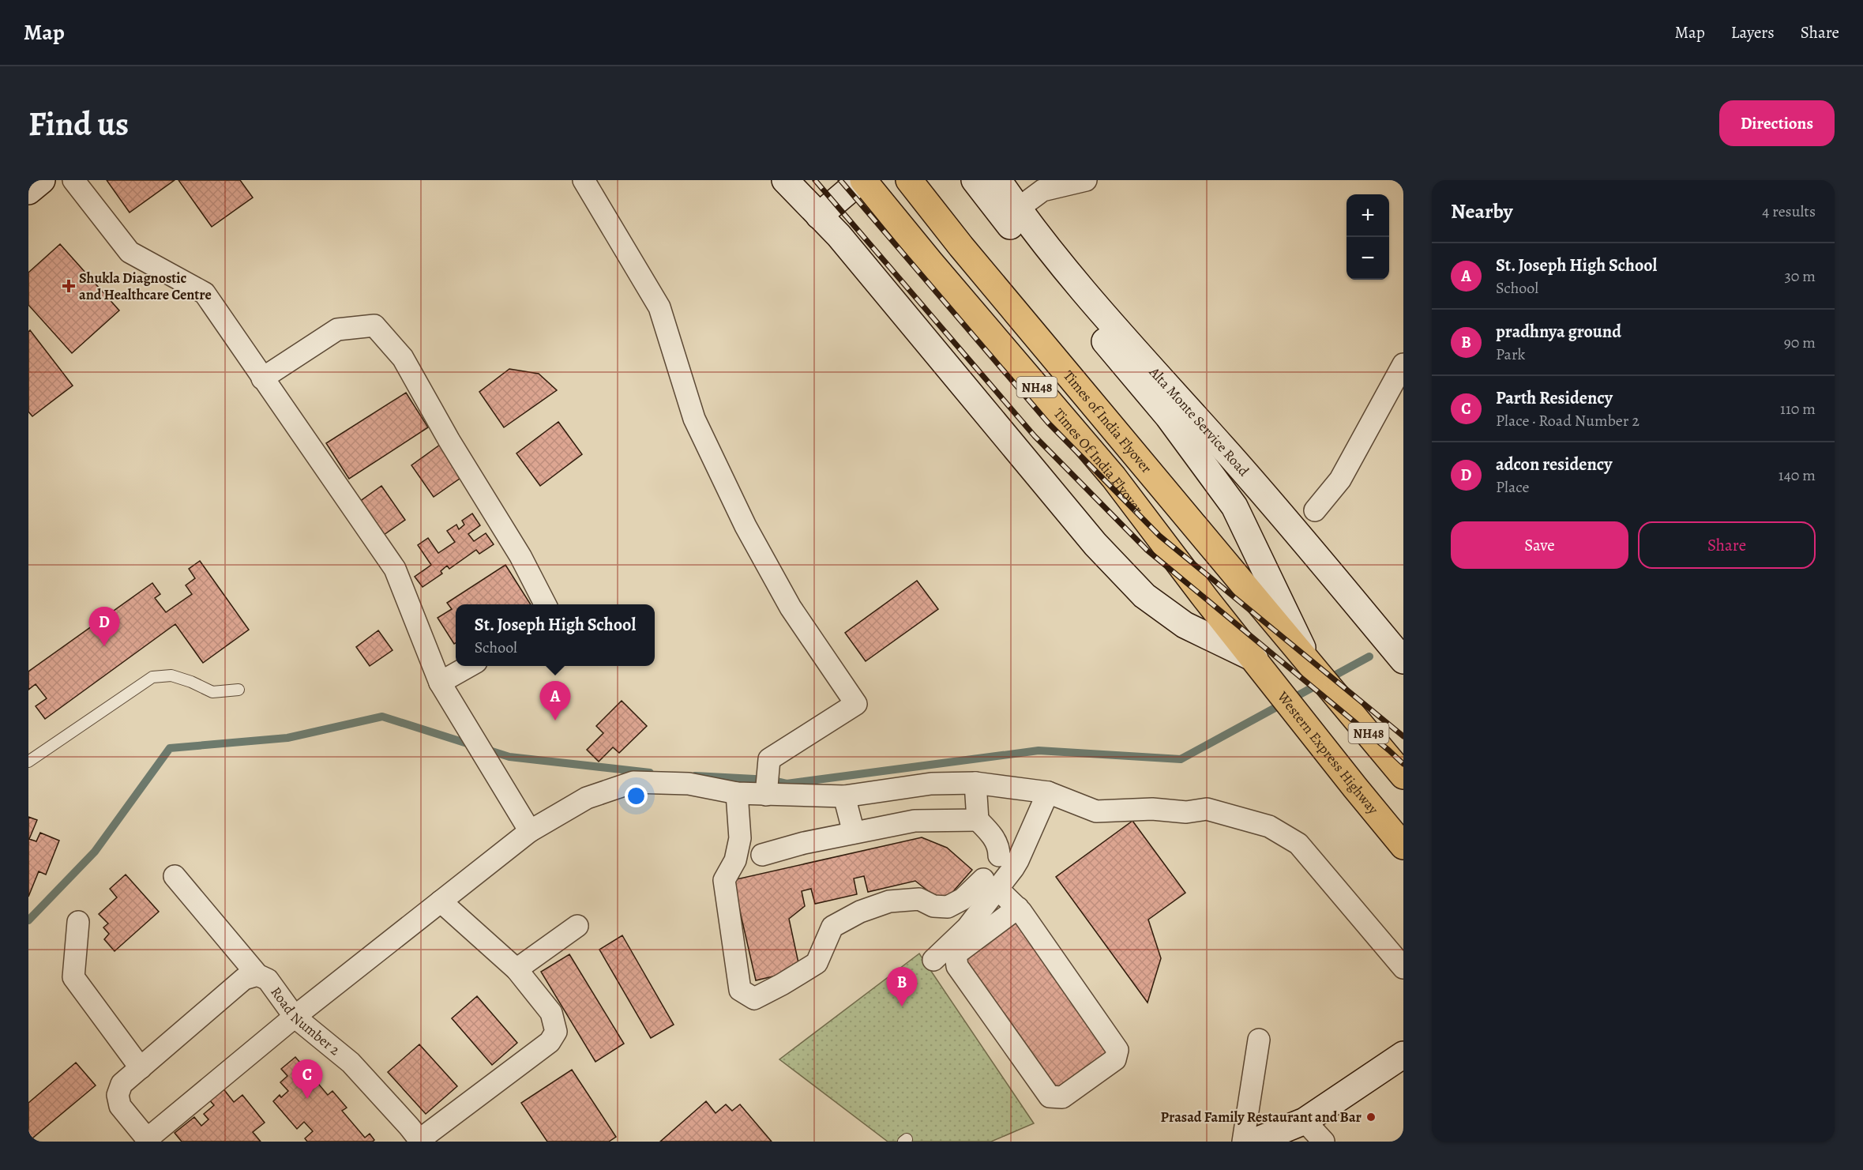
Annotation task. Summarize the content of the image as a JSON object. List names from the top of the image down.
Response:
{
  "streets": {
    "highway": [
      "NH48",
      "Times of India Flyover",
      "Times Of India Flyover",
      "Western Express Highway"
    ],
    "street": ["Alta Monte Service Road", "Road Number 2"]
  },
  "crossings": [
    ["NH48", "Times of India Flyover"],
    ["Times Of India Flyover", "Western Express Highway"]
  ],
  "places": {
    "health": ["Shukla Diagnostic and Healthcare Centre"],
    "other": ["Prasad Family Restaurant and Bar"]
  },
  "page": {
    "header": "Map",
    "nav": ["Map", "Layers", "Share"],
    "buttons": [
      "Directions",
      ["Save", "Share"]
    ],
    "title": "Find us",
    "heading": ["Nearby", "4 results"],
    "map_buttons": ["+", "−"],
    "list": [
      {
        "mark": "A",
        "name": "St. Joseph High School",
        "note": "School",
        "value": "30 m"
      },
      {
        "mark": "B",
        "name": "pradhnya ground",
        "note": "Park",
        "value": "90 m"
      },
      {
        "mark": "C",
        "name": "Parth Residency",
        "note": "Place · Road Number 2",
        "value": "110 m"
      },
      {
        "mark": "D",
        "name": "adcon residency",
        "note": "Place",
        "value": "140 m"
      }
    ],
    "popup": ["St. Joseph High School", "School"],
    "pins": [
      "D",
      "A",
      "B",
      "C"
    ]
  }
}
